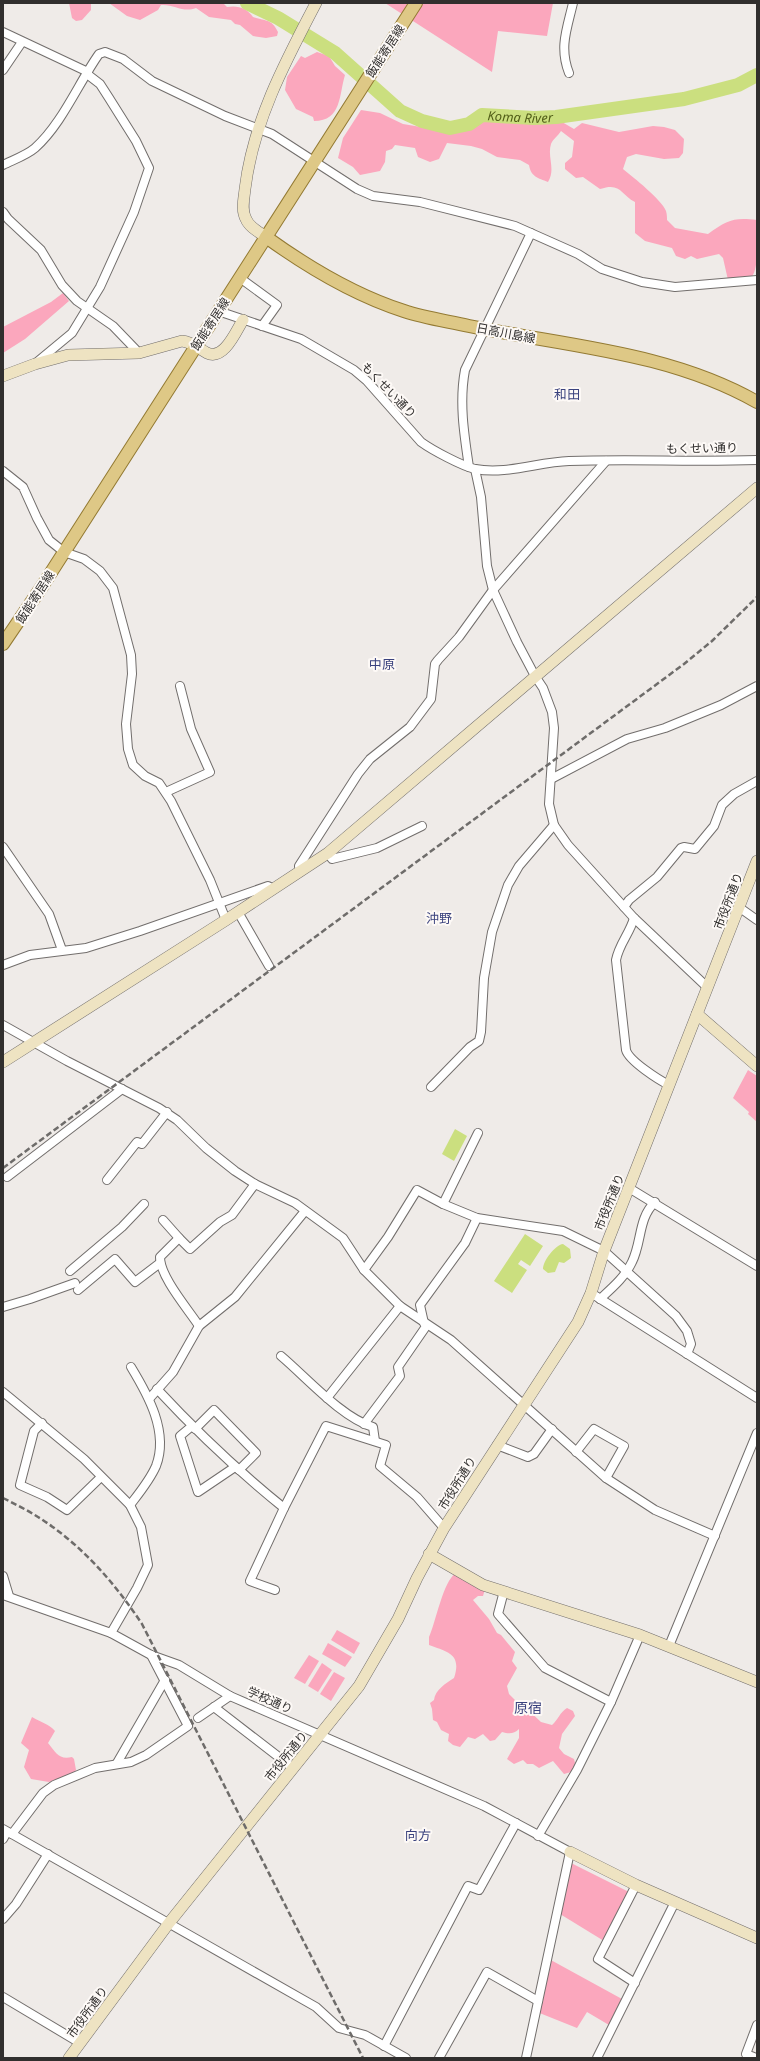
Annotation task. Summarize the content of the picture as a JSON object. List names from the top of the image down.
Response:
{
  "streets": {
    "main road": ["飯能寄居線", "日高川島線"],
    "street": ["もくせい通り", "市役所通り", "学校通り"]
  },
  "crossings": [
    ["飯能寄居線", "日高川島線"],
    ["飯能寄居線", "もくせい通り"],
    ["市役所通り", "学校通り"]
  ],
  "districts": [
    "和田",
    "中原",
    "沖野",
    "原宿",
    "向方"
  ],
  "water": ["Koma River"]
}
